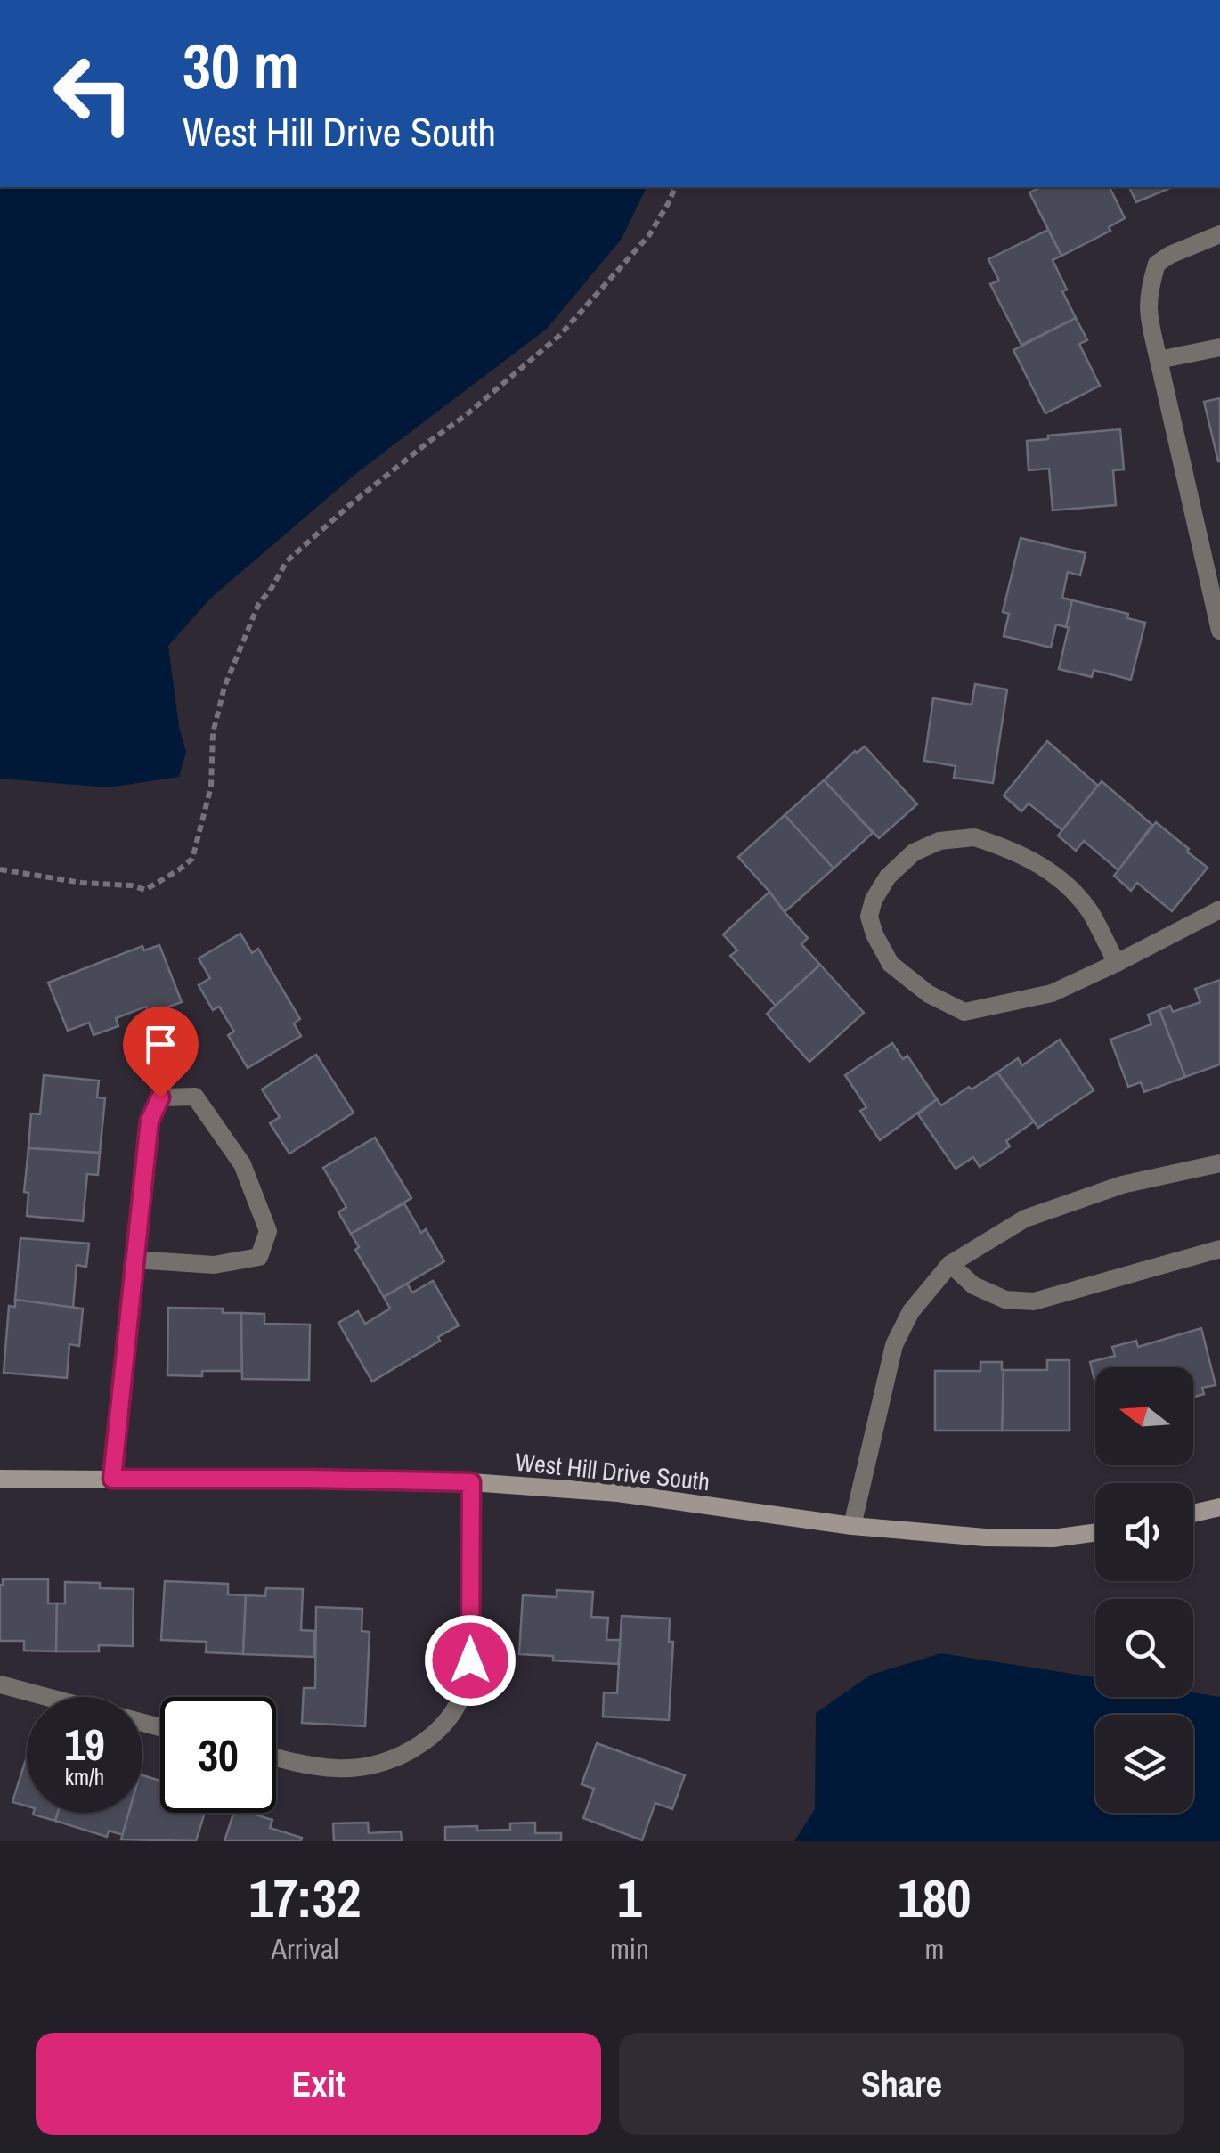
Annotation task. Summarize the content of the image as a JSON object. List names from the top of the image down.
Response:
{
  "streets": {
    "street": ["West Hill Drive South"]
  },
  "north": "left",
  "page": {
    "turn": ["30 m", "West Hill Drive South"],
    "speed": "19 km/h",
    "limit": "30",
    "eta": [
      "17:32",
      "Arrival",
      "1",
      "min",
      "180",
      "m"
    ],
    "buttons": ["Exit", "Share"]
  }
}
